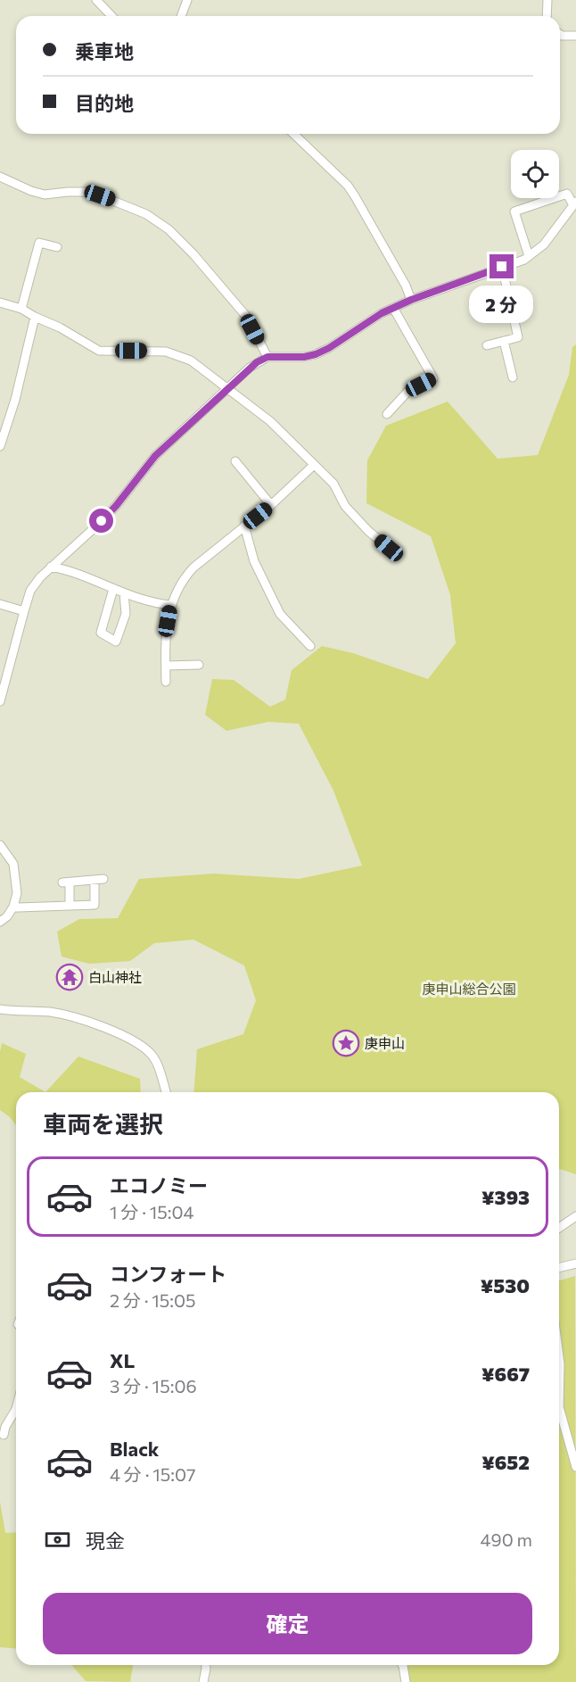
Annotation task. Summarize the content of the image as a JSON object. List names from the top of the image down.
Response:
{
  "parks": ["庚申山総合公園"],
  "places": {
    "temple": ["白山神社"],
    "place": ["庚申山"]
  },
  "page": {
    "banner": ["乗車地", "目的地"],
    "bubble": "2 分",
    "heading": "車両を選択",
    "list": [
      {
        "name": "エコノミー",
        "note": "1 分 · 15:04",
        "value": "¥393"
      },
      {
        "name": "コンフォート",
        "note": "2 分 · 15:05",
        "value": "¥530"
      },
      {
        "name": "XL",
        "note": "3 分 · 15:06",
        "value": "¥667"
      },
      {
        "name": "Black",
        "note": "4 分 · 15:07",
        "value": "¥652"
      }
    ],
    "pay": ["現金", "490 m"],
    "buttons": "確定"
  }
}
